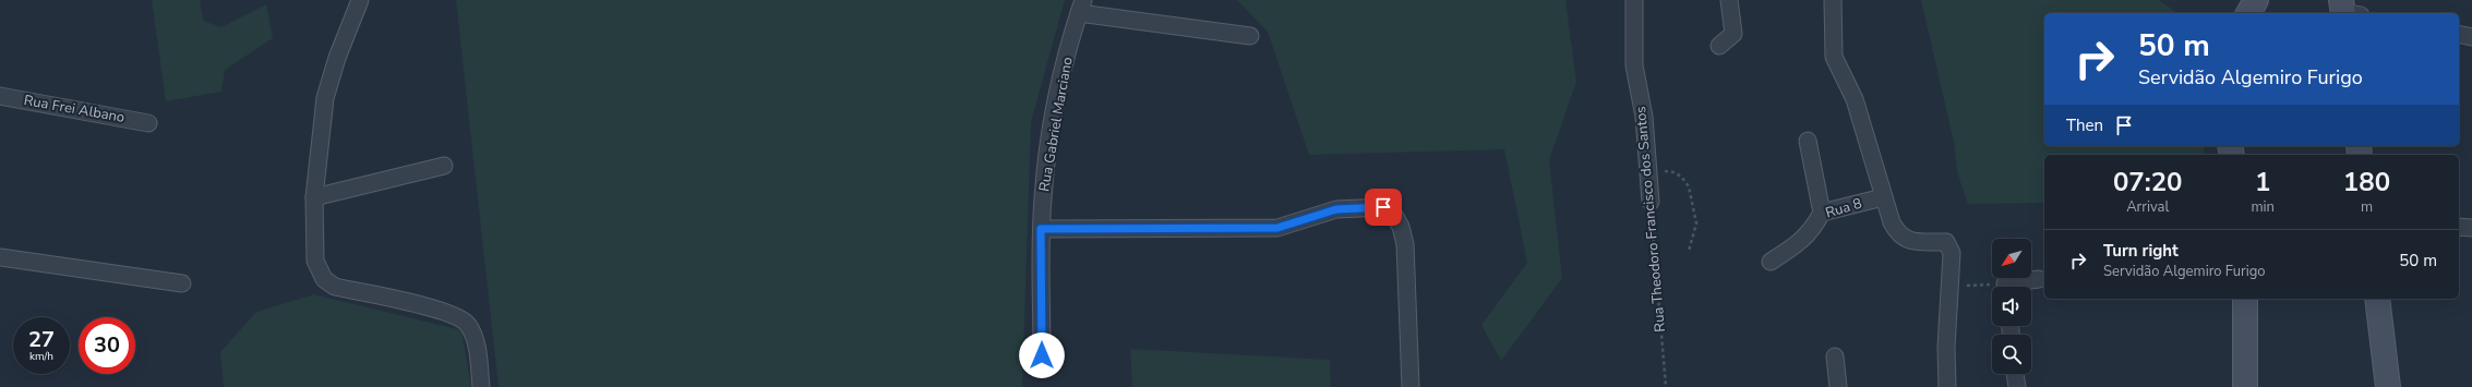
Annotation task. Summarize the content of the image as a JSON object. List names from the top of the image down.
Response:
{
  "streets": {
    "street": [
      "Rua Frei Albano",
      "Rua Gabriel Marciano",
      "Rua 8",
      "Rua Theodoro Francisco dos Santos"
    ]
  },
  "north": "bottom left",
  "page": {
    "turn": ["50 m", "Servidão Algemiro Furigo"],
    "then": "Then",
    "eta": [
      "07:20",
      "Arrival",
      "1",
      "min",
      "180",
      "m"
    ],
    "list": [
      {
        "name": "Turn right",
        "note": "Servidão Algemiro Furigo",
        "value": "50 m"
      }
    ],
    "speed": "27 km/h",
    "limit": "30"
  }
}
